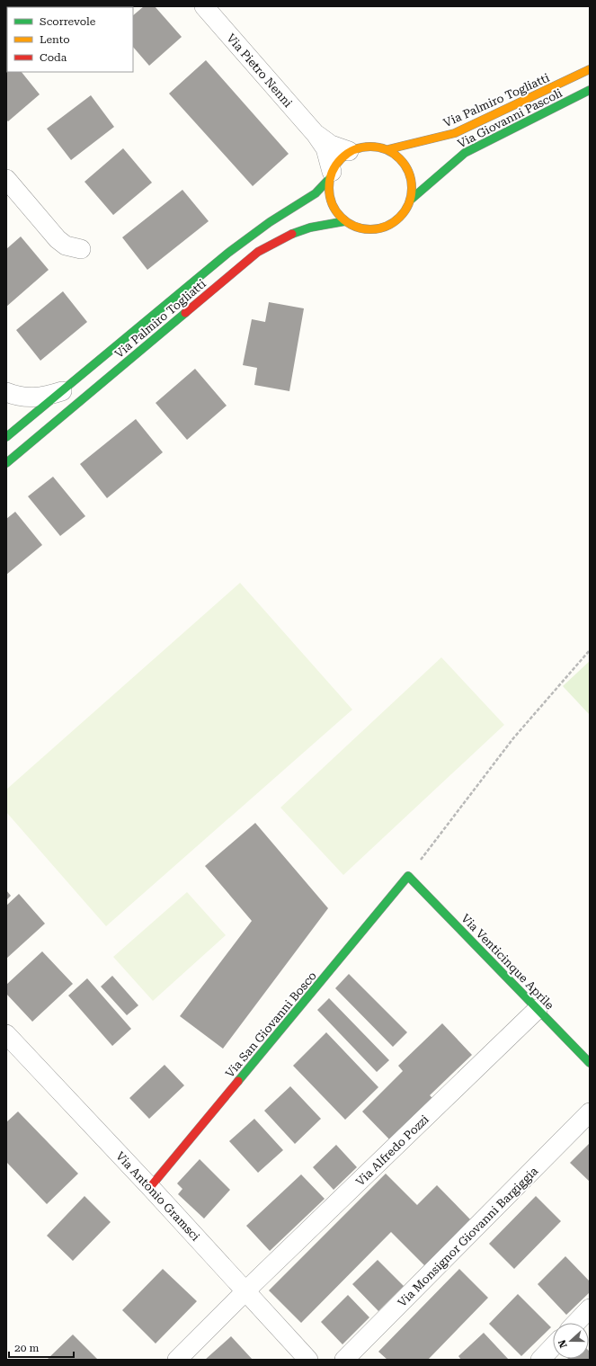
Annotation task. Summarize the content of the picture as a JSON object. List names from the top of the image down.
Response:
{
  "streets": {
    "street": [
      "Via Pietro Nenni",
      "Via Palmiro Togliatti",
      "Via Giovanni Pascoli",
      "Via Venticinque Aprile",
      "Via San Giovanni Bosco",
      "Via Alfredo Pozzi",
      "Via Antonio Gramsci",
      "Via Monsignor Giovanni Bargiggia"
    ]
  },
  "crossings": [
    ["Via Pietro Nenni", "Via Palmiro Togliatti"],
    ["Via Pietro Nenni", "Via Giovanni Pascoli"],
    ["Via Palmiro Togliatti", "Via Giovanni Pascoli"],
    ["Via Venticinque Aprile", "Via San Giovanni Bosco"],
    ["Via Venticinque Aprile", "Via Alfredo Pozzi"],
    ["Via San Giovanni Bosco", "Via Antonio Gramsci"],
    ["Via Alfredo Pozzi", "Via Antonio Gramsci"]
  ],
  "legend": ["Scorrevole", "Lento", "Coda"],
  "scale_bar": "20 m",
  "north": "left"
}
